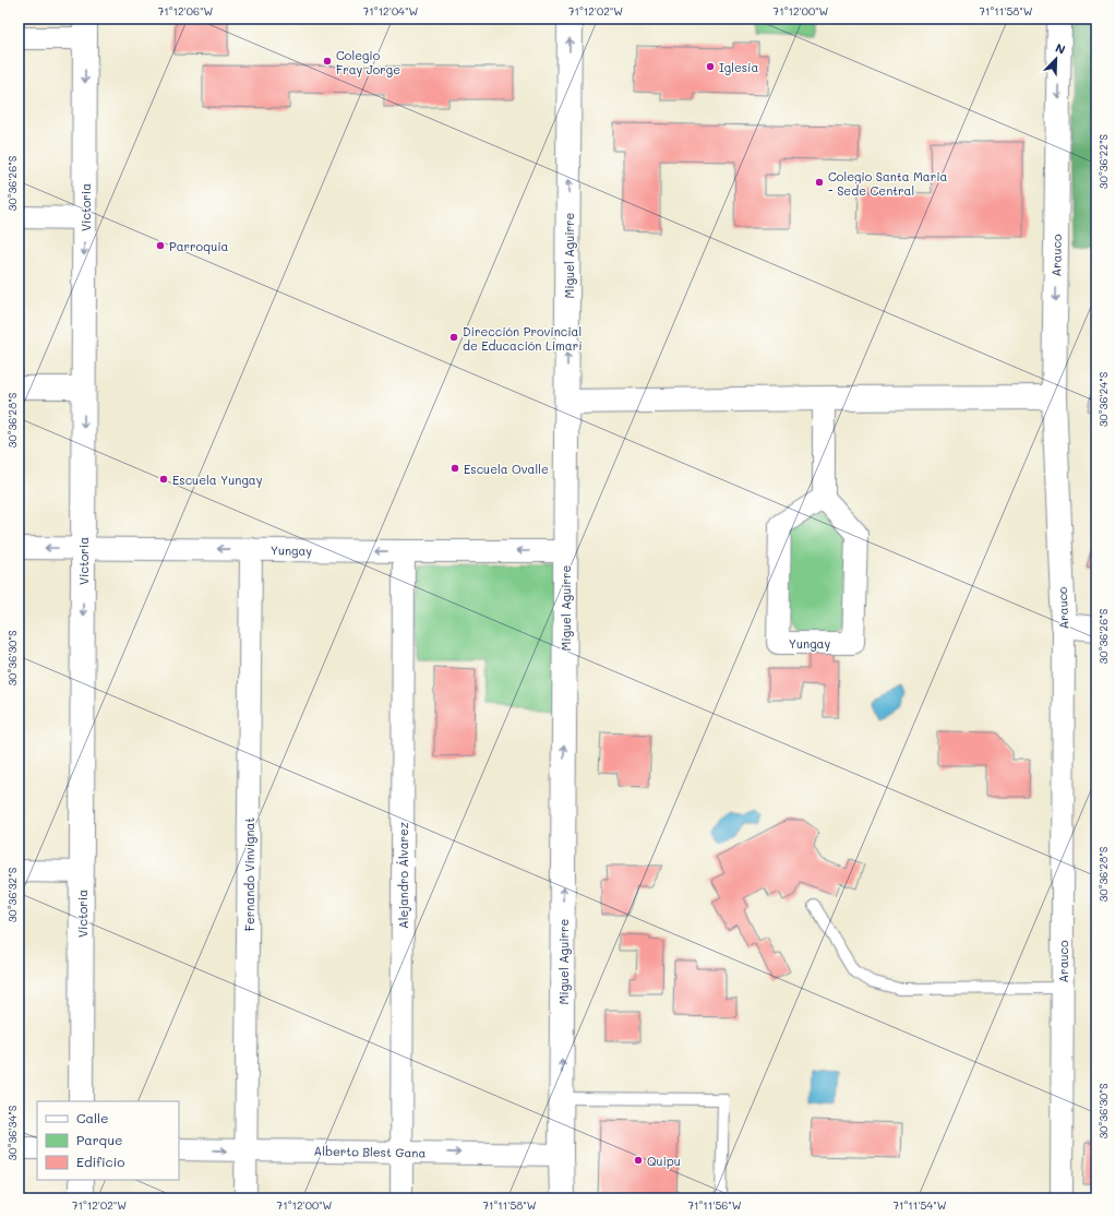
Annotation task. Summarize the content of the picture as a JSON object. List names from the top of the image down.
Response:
{
  "streets": {
    "street": [
      "Victoria",
      "Miguel Aguirre",
      "Arauco",
      "Yungay",
      "Fernando Vinvignat",
      "Alejandro Álvarez",
      "Alberto Blest Gana"
    ]
  },
  "crossings": [
    ["Victoria", "Yungay"],
    ["Miguel Aguirre", "Yungay"],
    ["Miguel Aguirre", "Alberto Blest Gana"],
    ["Yungay", "Fernando Vinvignat"],
    ["Yungay", "Alejandro Álvarez"],
    ["Fernando Vinvignat", "Alberto Blest Gana"],
    ["Alejandro Álvarez", "Alberto Blest Gana"]
  ],
  "one_way": [
    "Victoria",
    "Miguel Aguirre",
    "Yungay",
    "Alberto Blest Gana"
  ],
  "places": [
    "Colegio Fray Jorge",
    "Iglesia",
    "Colegio Santa Maria - Sede Central",
    "Parroquia",
    "Dirección Provincial de Educación Limarí",
    "Escuela Ovalle",
    "Escuela Yungay",
    "Quipu"
  ],
  "legend": ["Calle", "Parque", "Edificio"],
  "north": "top right",
  "coordinates": [
    "71°12'06\"W",
    "71°12'04\"W",
    "71°12'02\"W",
    "71°12'00\"W",
    "71°11'58\"W",
    "30°36'22\"S",
    "30°36'26\"S",
    "30°36'24\"S",
    "30°36'28\"S",
    "30°36'30\"S",
    "30°36'32\"S",
    "30°36'34\"S",
    "71°11'56\"W",
    "71°11'54\"W"
  ]
}
